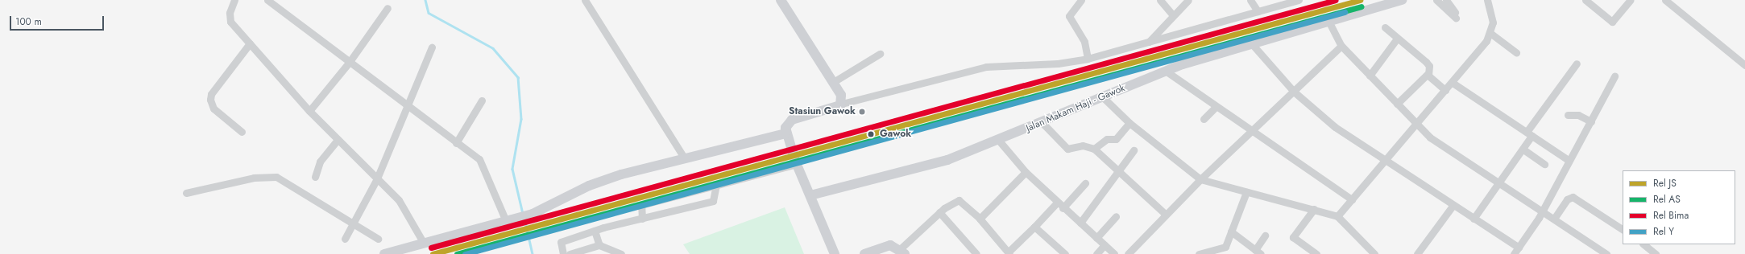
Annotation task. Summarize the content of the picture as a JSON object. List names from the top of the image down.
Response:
{
  "streets": {
    "street": ["Jalan Makam Haji - Gawok"]
  },
  "places": ["Stasiun Gawok", "Gawok"],
  "lines": [
    "rail line JS",
    "rail line Bima",
    "rail line AS",
    "rail line Y"
  ],
  "legend": [
    "Rel JS",
    "Rel AS",
    "Rel Bima",
    "Rel Y"
  ],
  "scale_bar": "100 m"
}
